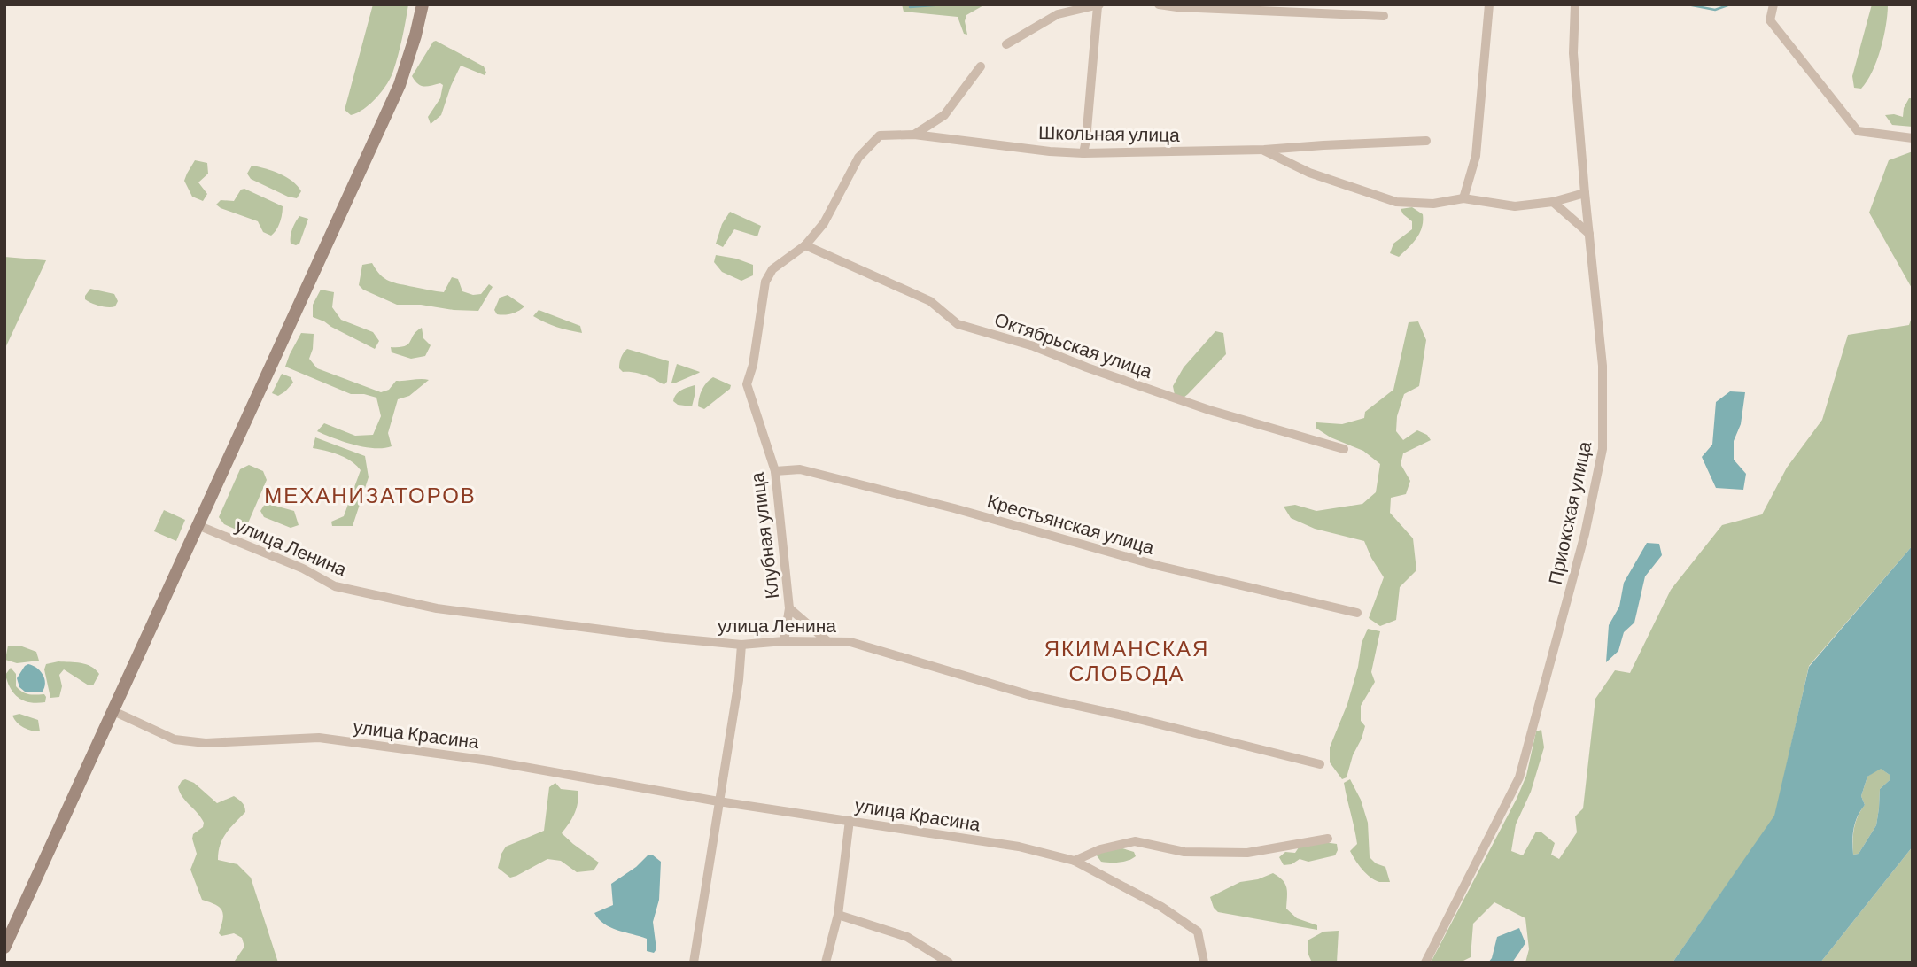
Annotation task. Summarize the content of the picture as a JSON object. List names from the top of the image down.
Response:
{
  "streets": {
    "street": [
      "Школьная улица",
      "Октябрьская улица",
      "Приокская улица",
      "Крестьянская улица",
      "Клубная улица",
      "улица Ленина",
      "улица Красина"
    ]
  },
  "crossings": [
    ["Школьная улица", "Приокская улица"],
    ["Школьная улица", "Клубная улица"],
    ["Октябрьская улица", "Клубная улица"],
    ["Крестьянская улица", "Клубная улица"],
    ["Клубная улица", "улица Ленина"]
  ],
  "districts": ["МЕХАНИЗАТОРОВ", "ЯКИМАНСКАЯ СЛОБОДА"]
}
